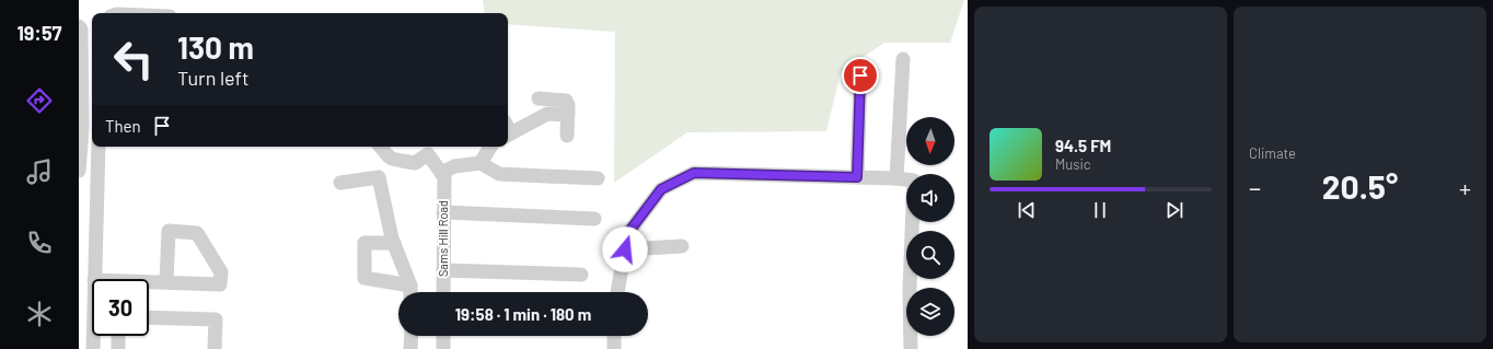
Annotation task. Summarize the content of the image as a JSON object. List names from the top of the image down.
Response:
{
  "streets": {
    "street": ["Sams Hill Road"]
  },
  "north": "bottom",
  "page": {
    "tabs": "19:57",
    "tile": "Climate",
    "turn": ["130 m", "Turn left"],
    "then": "Then",
    "song": ["94.5 FM", "Music"],
    "heat": ["−", "20.5°", "+"],
    "limit": "30",
    "trip": "19:58 · 1 min · 180 m"
  }
}
